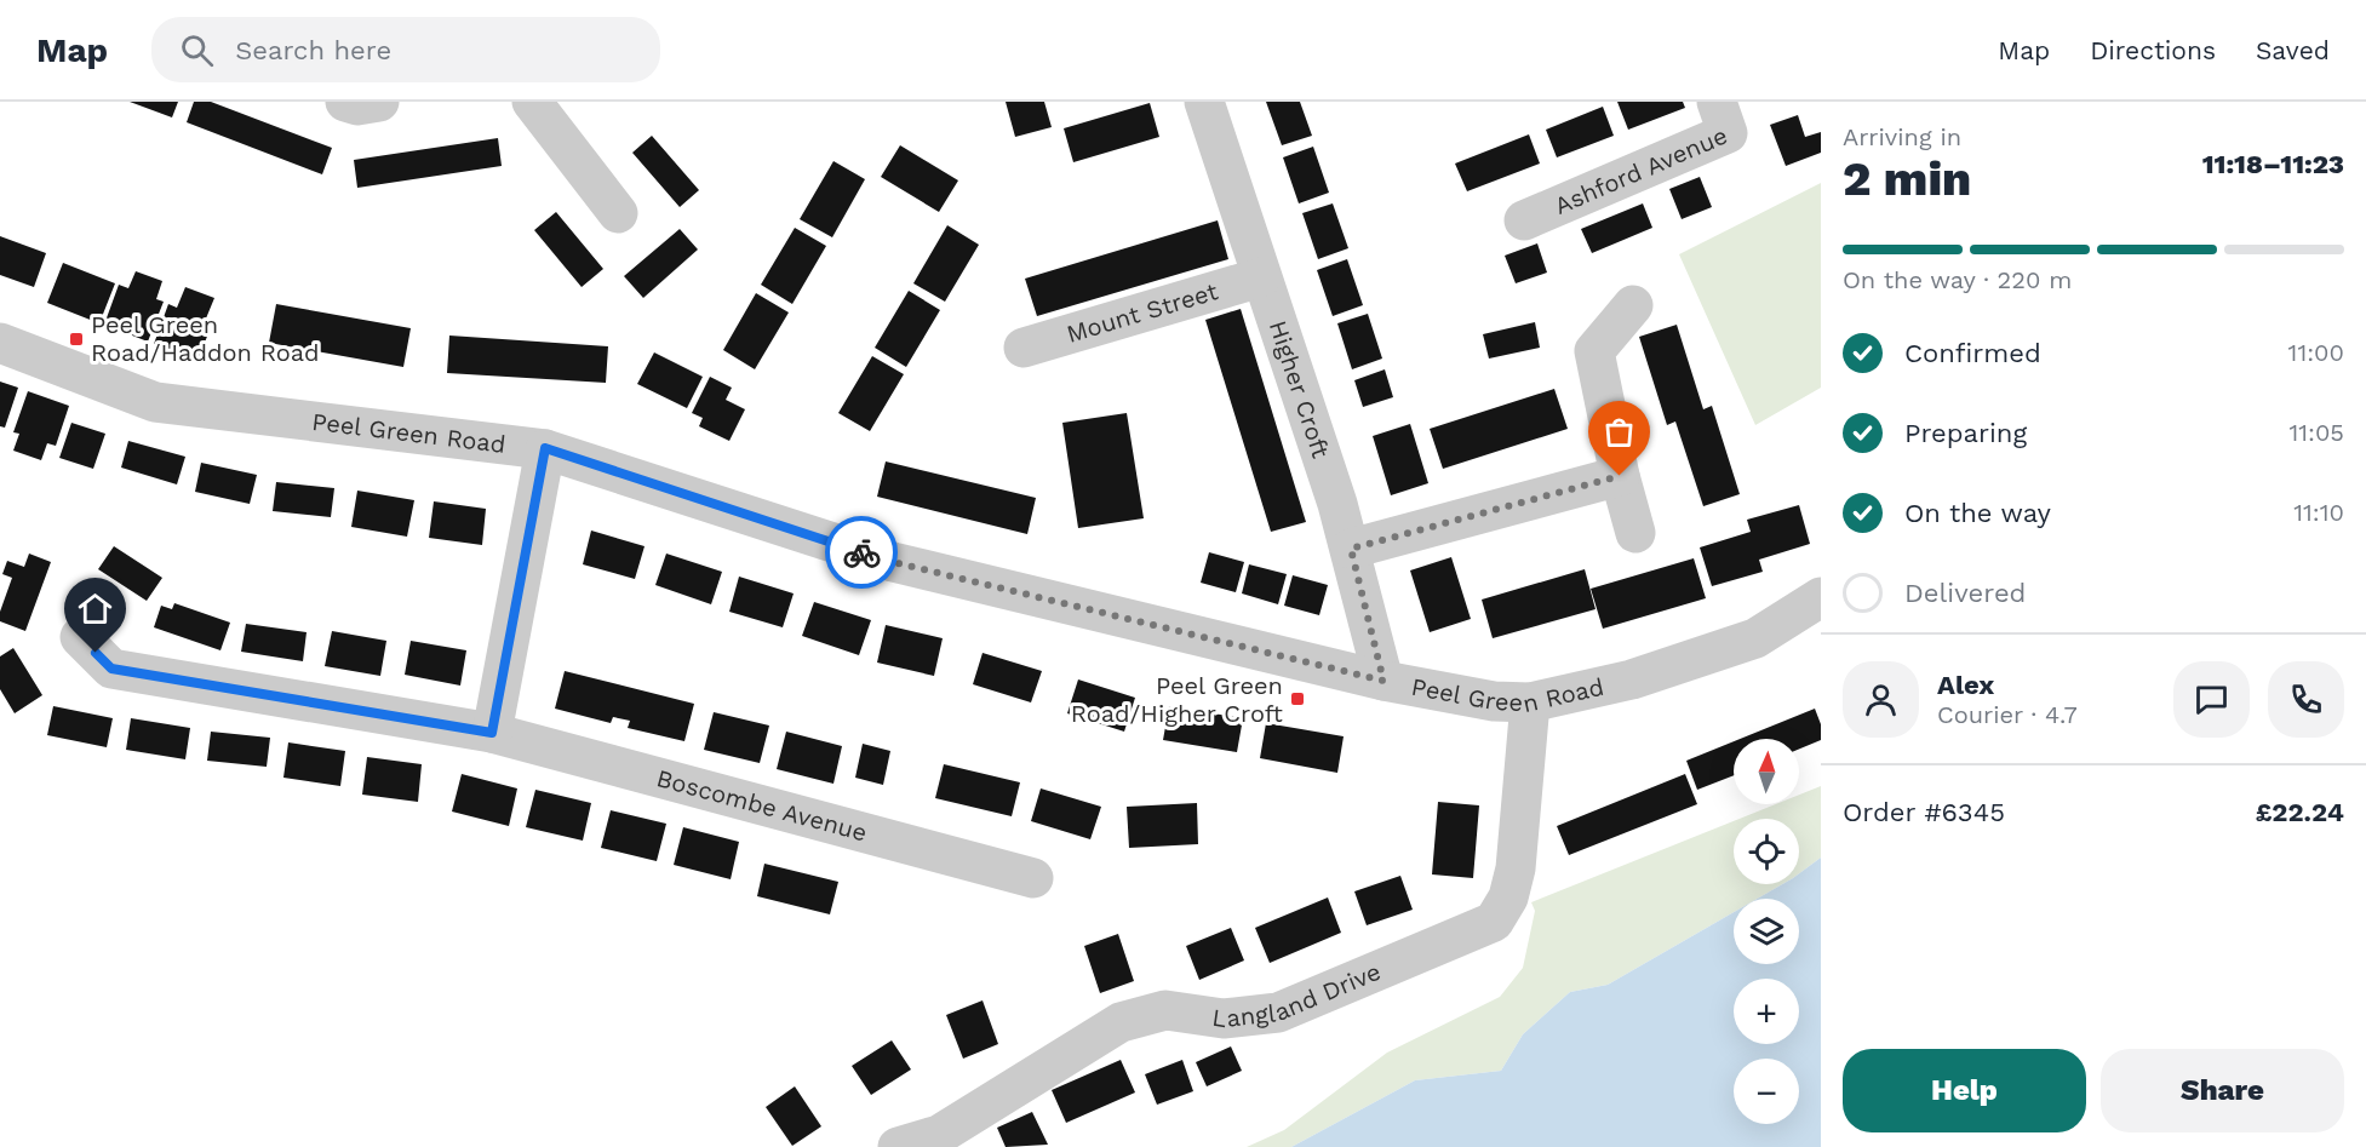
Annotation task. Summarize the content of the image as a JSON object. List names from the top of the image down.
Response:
{
  "streets": {
    "street": [
      "Ashford Avenue",
      "Mount Street",
      "Higher Croft",
      "Peel Green Road",
      "Boscombe Avenue",
      "Langland Drive"
    ]
  },
  "crossings": [
    ["Mount Street", "Higher Croft"],
    ["Higher Croft", "Peel Green Road"],
    ["Peel Green Road", "Langland Drive"]
  ],
  "places": {
    "transit": ["Peel Green Road/Haddon Road", "Peel Green Road/Higher Croft"]
  },
  "north": "top",
  "page": {
    "header": "Map",
    "search": "Search here",
    "nav": ["Map", "Directions", "Saved"],
    "heading": ["2 min", "Arriving in", "11:18–11:23"],
    "panel": [
      "Alex",
      "Courier · 4.7",
      "Order #6345",
      "£22.24"
    ],
    "bar": "On the way · 220 m",
    "list": [
      ["Confirmed", "11:00"],
      ["Preparing", "11:05"],
      ["On the way", "11:10"],
      "Delivered"
    ],
    "map_buttons": ["+", "−"],
    "buttons": ["Help", "Share"]
  }
}
